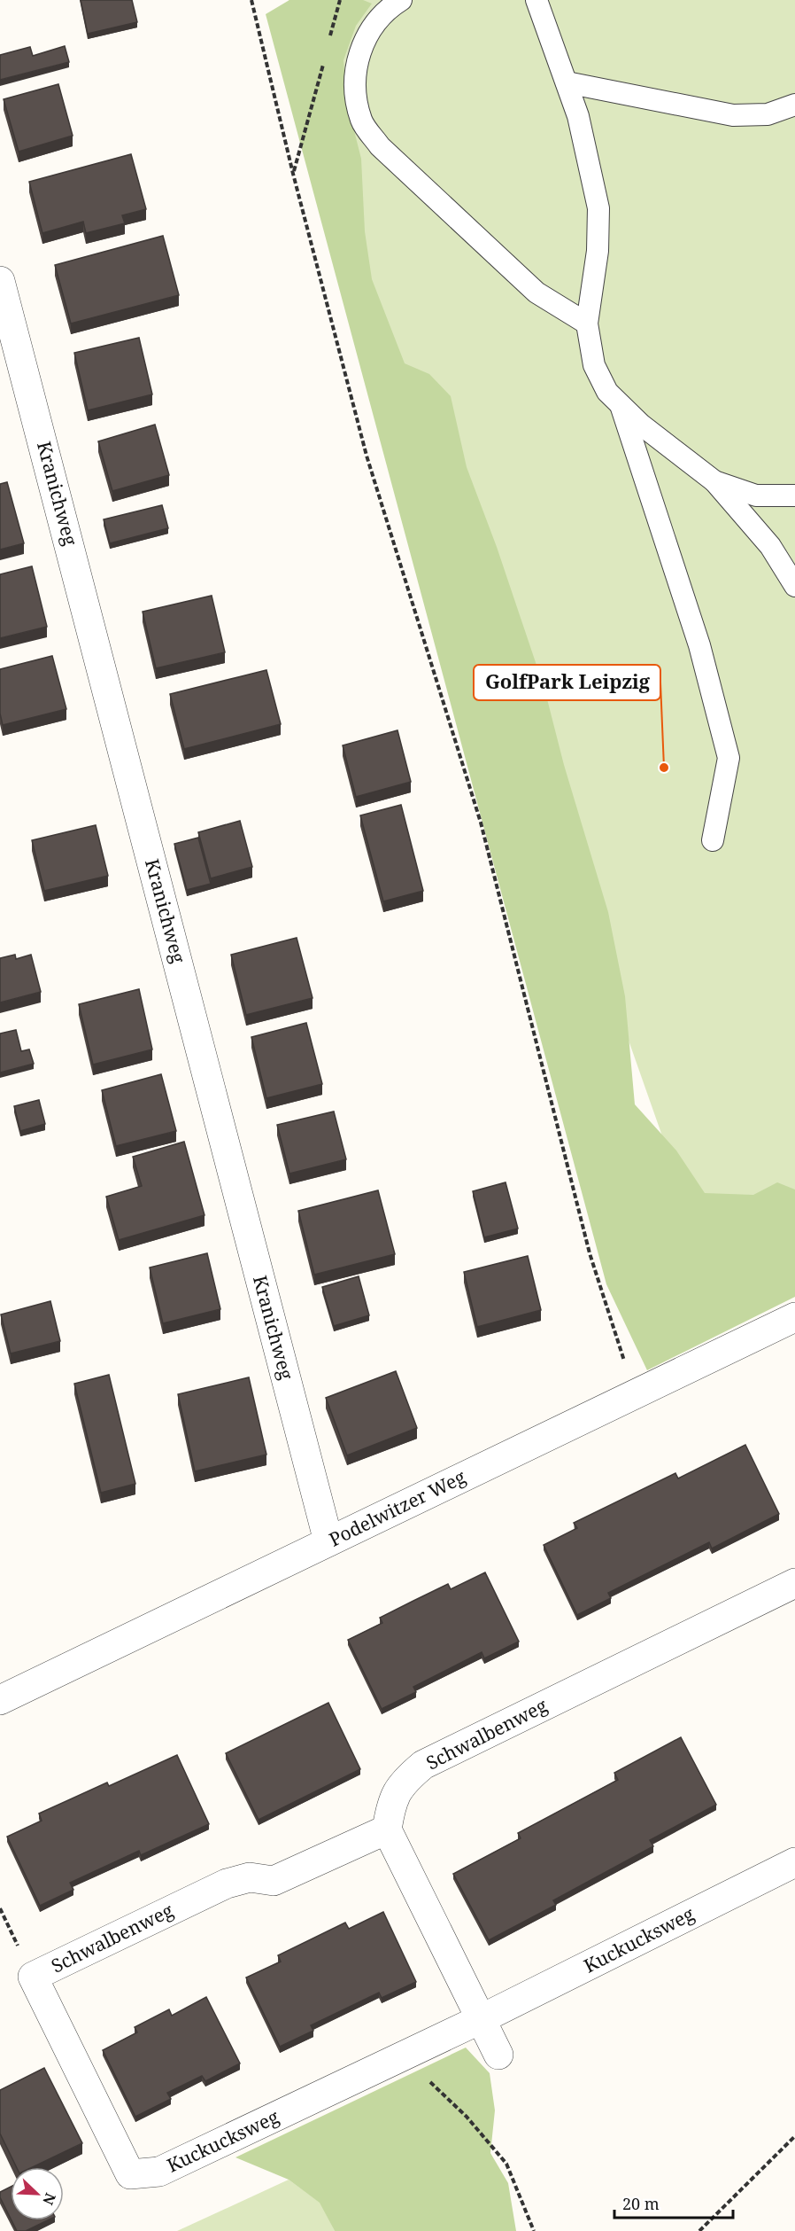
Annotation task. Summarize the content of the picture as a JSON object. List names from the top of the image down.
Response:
{
  "streets": {
    "street": [
      "Kranichweg",
      "Podelwitzer Weg",
      "Schwalbenweg",
      "Kuckucksweg"
    ]
  },
  "crossings": [
    ["Kranichweg", "Podelwitzer Weg"],
    ["Schwalbenweg", "Kuckucksweg"]
  ],
  "places": ["GolfPark Leipzig"],
  "scale_bar": "20 m",
  "north": "bottom right"
}
